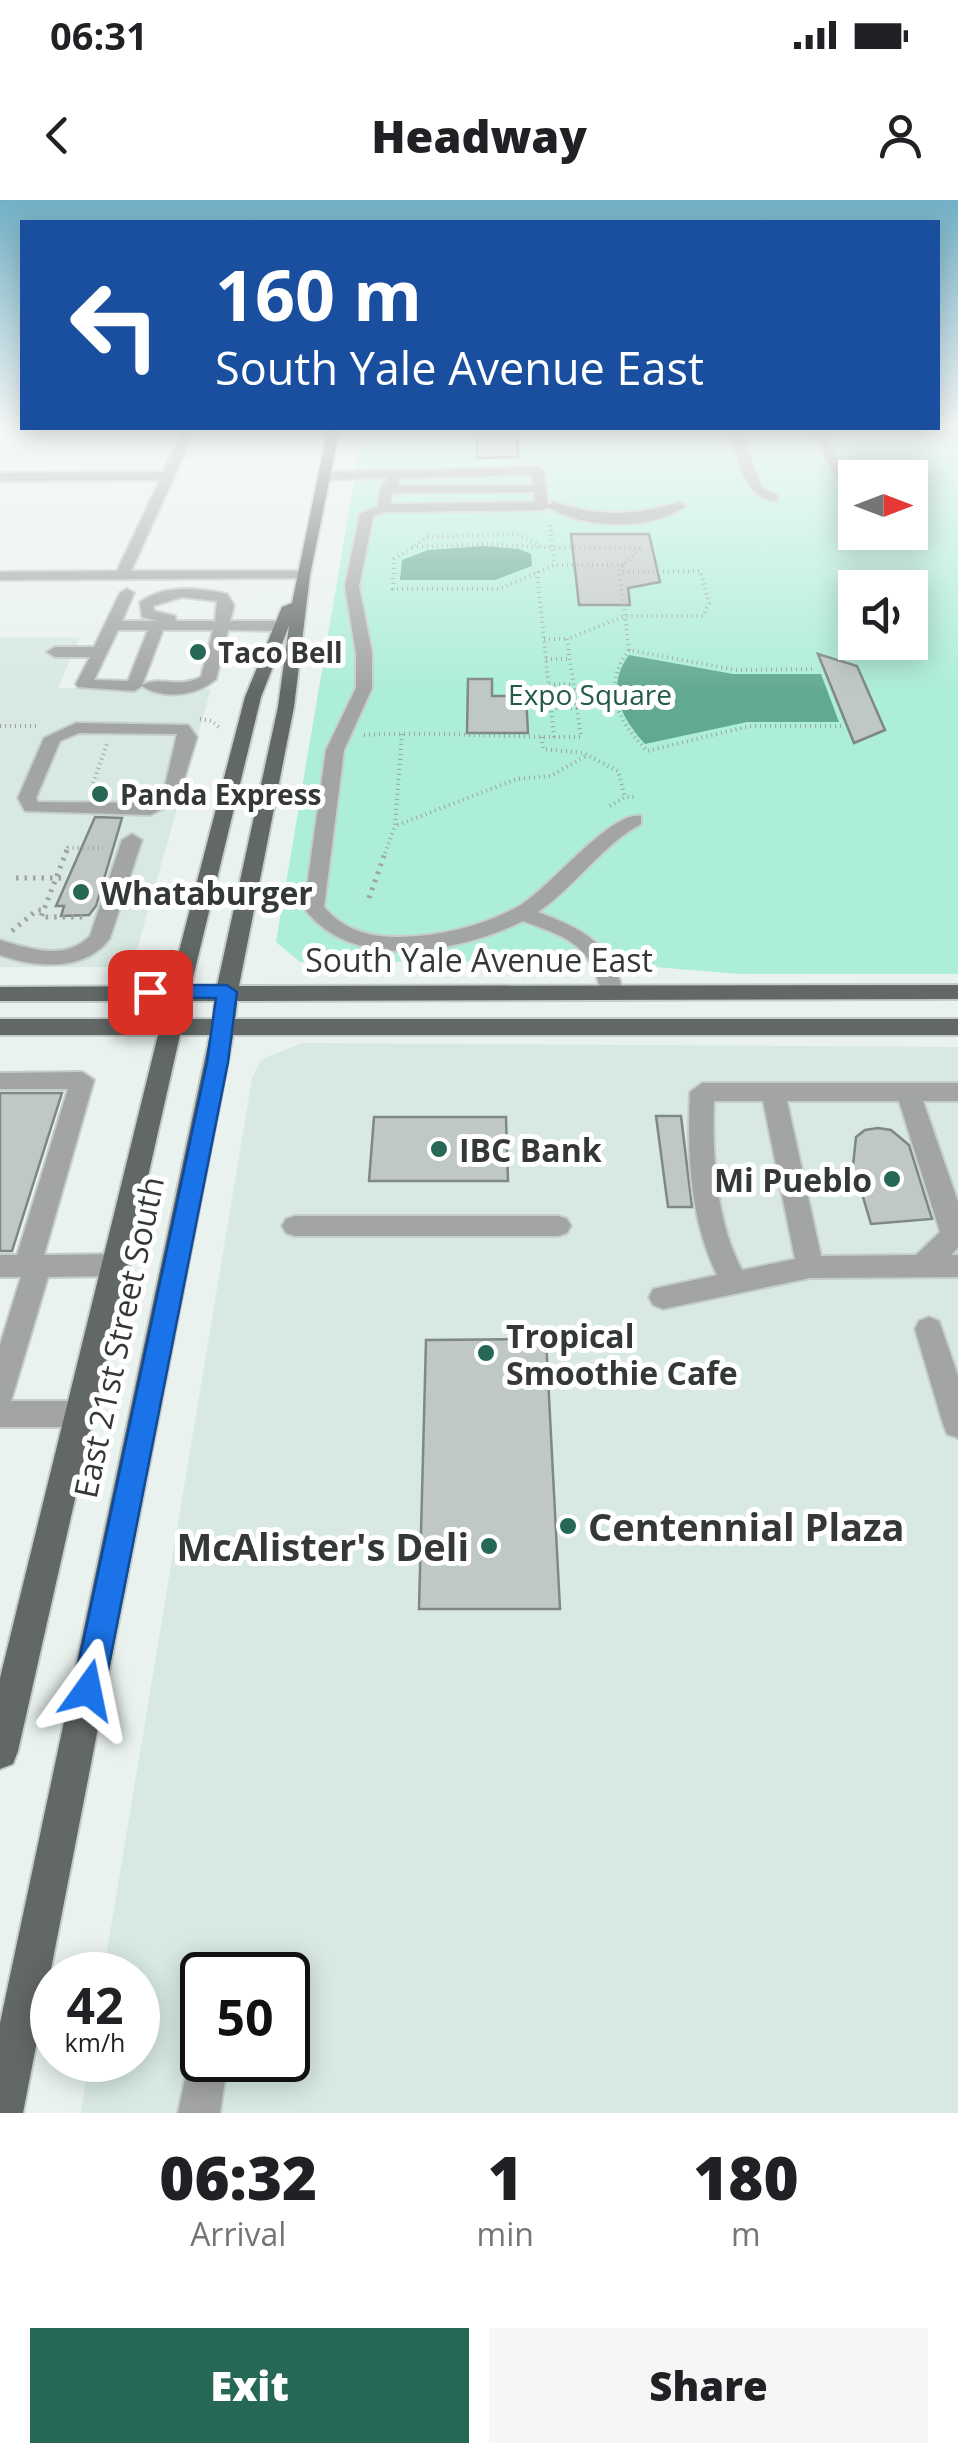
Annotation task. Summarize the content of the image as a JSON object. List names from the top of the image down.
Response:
{
  "streets": {
    "main road": ["South Yale Avenue East", "East 21st Street South"]
  },
  "crossings": [
    ["South Yale Avenue East", "East 21st Street South"]
  ],
  "parks": ["Expo Square"],
  "places": [
    "Taco Bell",
    "Panda Express",
    "Whataburger",
    "IBC Bank",
    "Mi Pueblo",
    "Tropical Smoothie Cafe",
    "Centennial Plaza",
    "McAlister's Deli"
  ],
  "north": "right",
  "page": {
    "status": "06:31",
    "header": "Headway",
    "turn": ["160 m", "South Yale Avenue East"],
    "speed": "42 km/h",
    "limit": "50",
    "eta": [
      "06:32",
      "Arrival",
      "1",
      "min",
      "180",
      "m"
    ],
    "buttons": ["Exit", "Share"]
  }
}
